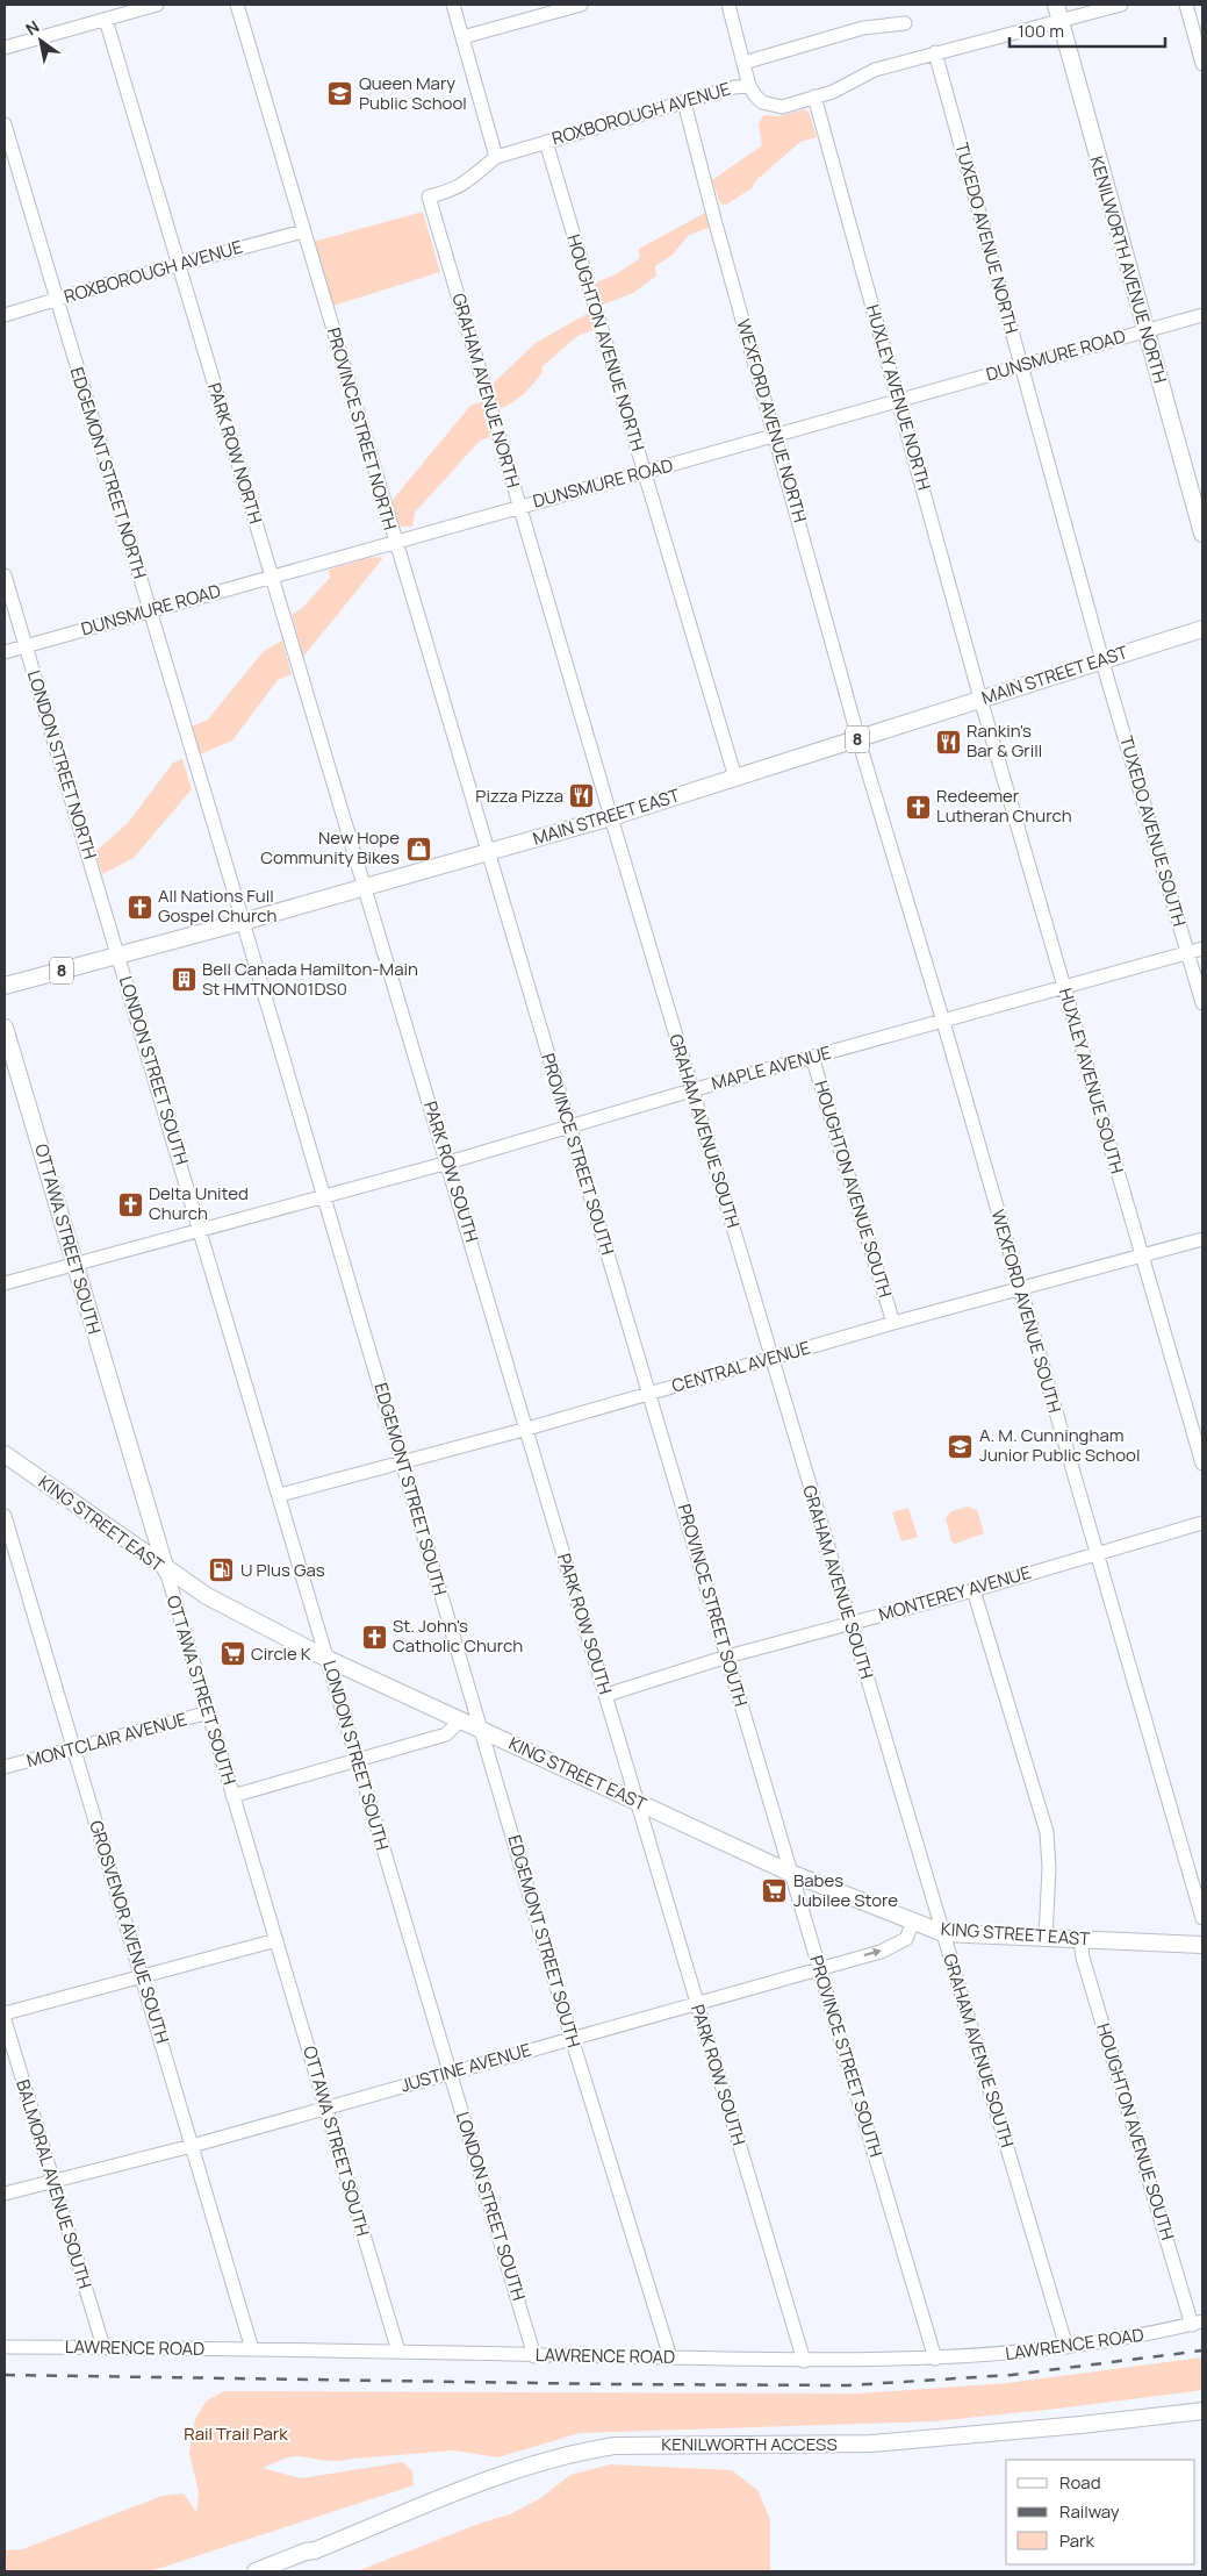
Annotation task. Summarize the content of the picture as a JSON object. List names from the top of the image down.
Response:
{
  "streets": {
    "main road": [
      "KENILWORTH AVENUE NORTH",
      "MAIN STREET EAST",
      "8",
      "OTTAWA STREET SOUTH",
      "KING STREET EAST",
      "KENILWORTH ACCESS"
    ],
    "street": [
      "ROXBOROUGH AVENUE",
      "TUXEDO AVENUE NORTH",
      "HOUGHTON AVENUE NORTH",
      "DUNSMURE ROAD",
      "GRAHAM AVENUE NORTH",
      "HUXLEY AVENUE NORTH",
      "WEXFORD AVENUE NORTH",
      "PROVINCE STREET NORTH",
      "PARK ROW NORTH",
      "EDGEMONT STREET NORTH",
      "LONDON STREET NORTH",
      "TUXEDO AVENUE SOUTH",
      "MAPLE AVENUE",
      "LONDON STREET SOUTH",
      "HUXLEY AVENUE SOUTH",
      "GRAHAM AVENUE SOUTH",
      "PROVINCE STREET SOUTH",
      "PARK ROW SOUTH",
      "HOUGHTON AVENUE SOUTH",
      "WEXFORD AVENUE SOUTH",
      "CENTRAL AVENUE",
      "EDGEMONT STREET SOUTH",
      "MONTEREY AVENUE",
      "MONTCLAIR AVENUE",
      "GROSVENOR AVENUE SOUTH",
      "JUSTINE AVENUE",
      "BALMORAL AVENUE SOUTH",
      "LAWRENCE ROAD"
    ]
  },
  "crossings": [
    ["ROXBOROUGH AVENUE", "TUXEDO AVENUE NORTH"],
    ["ROXBOROUGH AVENUE", "KENILWORTH AVENUE NORTH"],
    ["ROXBOROUGH AVENUE", "HOUGHTON AVENUE NORTH"],
    ["ROXBOROUGH AVENUE", "GRAHAM AVENUE NORTH"],
    ["ROXBOROUGH AVENUE", "HUXLEY AVENUE NORTH"],
    ["ROXBOROUGH AVENUE", "WEXFORD AVENUE NORTH"],
    ["ROXBOROUGH AVENUE", "PROVINCE STREET NORTH"],
    ["ROXBOROUGH AVENUE", "PARK ROW NORTH"],
    ["ROXBOROUGH AVENUE", "EDGEMONT STREET NORTH"],
    ["TUXEDO AVENUE NORTH", "DUNSMURE ROAD"],
    ["TUXEDO AVENUE NORTH", "MAIN STREET EAST"],
    ["TUXEDO AVENUE NORTH", "TUXEDO AVENUE SOUTH"],
    ["KENILWORTH AVENUE NORTH", "DUNSMURE ROAD"],
    ["HOUGHTON AVENUE NORTH", "DUNSMURE ROAD"],
    ["HOUGHTON AVENUE NORTH", "MAIN STREET EAST"],
    ["DUNSMURE ROAD", "GRAHAM AVENUE NORTH"],
    ["DUNSMURE ROAD", "HUXLEY AVENUE NORTH"],
    ["DUNSMURE ROAD", "WEXFORD AVENUE NORTH"],
    ["DUNSMURE ROAD", "PROVINCE STREET NORTH"],
    ["DUNSMURE ROAD", "PARK ROW NORTH"],
    ["DUNSMURE ROAD", "EDGEMONT STREET NORTH"],
    ["DUNSMURE ROAD", "LONDON STREET NORTH"],
    ["GRAHAM AVENUE NORTH", "MAIN STREET EAST"],
    ["GRAHAM AVENUE NORTH", "GRAHAM AVENUE SOUTH"],
    ["HUXLEY AVENUE NORTH", "MAIN STREET EAST"],
    ["HUXLEY AVENUE NORTH", "HUXLEY AVENUE SOUTH"],
    ["WEXFORD AVENUE NORTH", "MAIN STREET EAST"],
    ["WEXFORD AVENUE NORTH", "WEXFORD AVENUE SOUTH"],
    ["PROVINCE STREET NORTH", "MAIN STREET EAST"],
    ["PROVINCE STREET NORTH", "PROVINCE STREET SOUTH"],
    ["PARK ROW NORTH", "MAIN STREET EAST"],
    ["PARK ROW NORTH", "PARK ROW SOUTH"],
    ["EDGEMONT STREET NORTH", "MAIN STREET EAST"],
    ["EDGEMONT STREET NORTH", "EDGEMONT STREET SOUTH"],
    ["MAIN STREET EAST", "LONDON STREET NORTH"],
    ["MAIN STREET EAST", "TUXEDO AVENUE SOUTH"],
    ["MAIN STREET EAST", "LONDON STREET SOUTH"],
    ["MAIN STREET EAST", "HUXLEY AVENUE SOUTH"],
    ["MAIN STREET EAST", "GRAHAM AVENUE SOUTH"],
    ["MAIN STREET EAST", "PROVINCE STREET SOUTH"],
    ["MAIN STREET EAST", "PARK ROW SOUTH"],
    ["MAIN STREET EAST", "WEXFORD AVENUE SOUTH"],
    ["MAIN STREET EAST", "EDGEMONT STREET SOUTH"],
    ["LONDON STREET NORTH", "LONDON STREET SOUTH"],
    ["TUXEDO AVENUE SOUTH", "MAPLE AVENUE"],
    ["MAPLE AVENUE", "LONDON STREET SOUTH"],
    ["MAPLE AVENUE", "HUXLEY AVENUE SOUTH"],
    ["MAPLE AVENUE", "GRAHAM AVENUE SOUTH"],
    ["MAPLE AVENUE", "PROVINCE STREET SOUTH"],
    ["MAPLE AVENUE", "PARK ROW SOUTH"],
    ["MAPLE AVENUE", "HOUGHTON AVENUE SOUTH"],
    ["MAPLE AVENUE", "OTTAWA STREET SOUTH"],
    ["MAPLE AVENUE", "WEXFORD AVENUE SOUTH"],
    ["MAPLE AVENUE", "EDGEMONT STREET SOUTH"],
    ["LONDON STREET SOUTH", "CENTRAL AVENUE"],
    ["LONDON STREET SOUTH", "KING STREET EAST"],
    ["LONDON STREET SOUTH", "JUSTINE AVENUE"],
    ["LONDON STREET SOUTH", "LAWRENCE ROAD"],
    ["HUXLEY AVENUE SOUTH", "CENTRAL AVENUE"],
    ["GRAHAM AVENUE SOUTH", "CENTRAL AVENUE"],
    ["GRAHAM AVENUE SOUTH", "KING STREET EAST"],
    ["GRAHAM AVENUE SOUTH", "MONTEREY AVENUE"],
    ["GRAHAM AVENUE SOUTH", "LAWRENCE ROAD"],
    ["PROVINCE STREET SOUTH", "CENTRAL AVENUE"],
    ["PROVINCE STREET SOUTH", "KING STREET EAST"],
    ["PROVINCE STREET SOUTH", "MONTEREY AVENUE"],
    ["PROVINCE STREET SOUTH", "JUSTINE AVENUE"],
    ["PROVINCE STREET SOUTH", "LAWRENCE ROAD"],
    ["PARK ROW SOUTH", "CENTRAL AVENUE"],
    ["PARK ROW SOUTH", "KING STREET EAST"],
    ["PARK ROW SOUTH", "MONTEREY AVENUE"],
    ["PARK ROW SOUTH", "JUSTINE AVENUE"],
    ["PARK ROW SOUTH", "LAWRENCE ROAD"],
    ["HOUGHTON AVENUE SOUTH", "CENTRAL AVENUE"],
    ["HOUGHTON AVENUE SOUTH", "KING STREET EAST"],
    ["HOUGHTON AVENUE SOUTH", "LAWRENCE ROAD"],
    ["OTTAWA STREET SOUTH", "KING STREET EAST"],
    ["OTTAWA STREET SOUTH", "MONTCLAIR AVENUE"],
    ["OTTAWA STREET SOUTH", "JUSTINE AVENUE"],
    ["OTTAWA STREET SOUTH", "LAWRENCE ROAD"],
    ["WEXFORD AVENUE SOUTH", "CENTRAL AVENUE"],
    ["WEXFORD AVENUE SOUTH", "MONTEREY AVENUE"],
    ["CENTRAL AVENUE", "EDGEMONT STREET SOUTH"],
    ["EDGEMONT STREET SOUTH", "KING STREET EAST"],
    ["EDGEMONT STREET SOUTH", "JUSTINE AVENUE"],
    ["EDGEMONT STREET SOUTH", "LAWRENCE ROAD"],
    ["KING STREET EAST", "JUSTINE AVENUE"],
    ["MONTCLAIR AVENUE", "GROSVENOR AVENUE SOUTH"],
    ["GROSVENOR AVENUE SOUTH", "JUSTINE AVENUE"],
    ["GROSVENOR AVENUE SOUTH", "LAWRENCE ROAD"],
    ["JUSTINE AVENUE", "BALMORAL AVENUE SOUTH"],
    ["BALMORAL AVENUE SOUTH", "LAWRENCE ROAD"]
  ],
  "parks": ["Rail Trail Park"],
  "places": {
    "school or university": ["Queen Mary Public School", "A. M. Cunningham Junior Public School"],
    "restaurant": ["Rankin's Bar & Grill", "Pizza Pizza"],
    "church": [
      "Redeemer Lutheran Church",
      "All Nations Full Gospel Church",
      "Delta United Church",
      "St. John's Catholic Church"
    ],
    "shop": ["New Hope Community Bikes"],
    "building": ["Bell Canada Hamilton-Main St HMTNON01DS0"],
    "fuel station": ["U Plus Gas"],
    "supermarket": ["Circle K", "Babes Jubilee Store"]
  },
  "legend": ["Road", "Railway", "Park"],
  "scale_bar": "100 m",
  "north": "top left"
}
